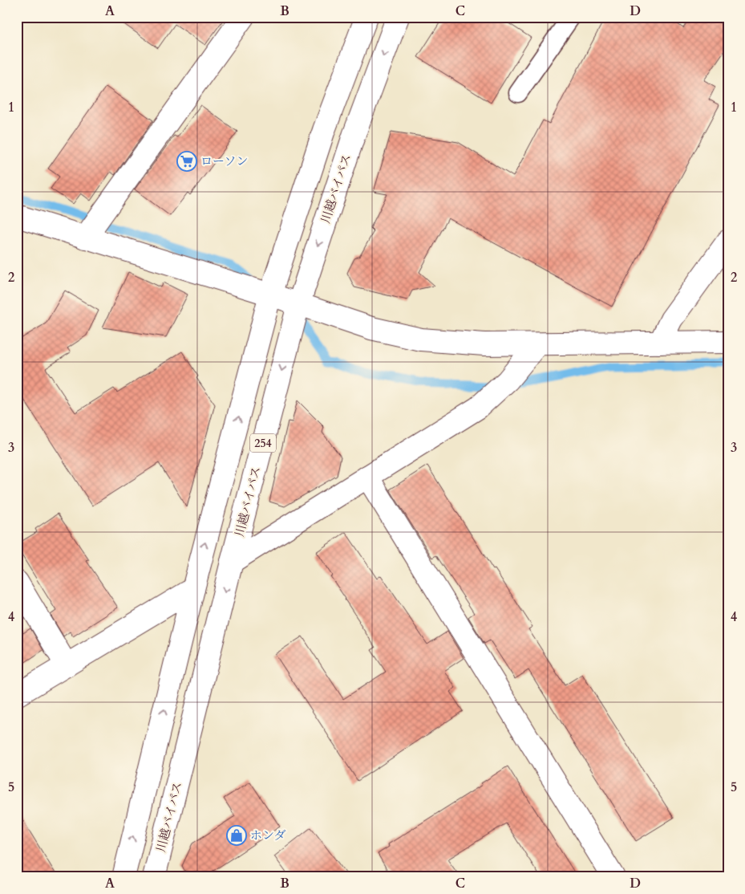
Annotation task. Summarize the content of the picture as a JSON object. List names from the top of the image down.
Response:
{
  "streets": {
    "main road": ["川越バイパス", "254"]
  },
  "places": {
    "supermarket": ["ローソン"],
    "shop": ["ホンダ"]
  },
  "grid": {
    "columns": [
      "A",
      "B",
      "C",
      "D"
    ],
    "rows": [
      "1",
      "2",
      "3",
      "4",
      "5"
    ]
  }
}
